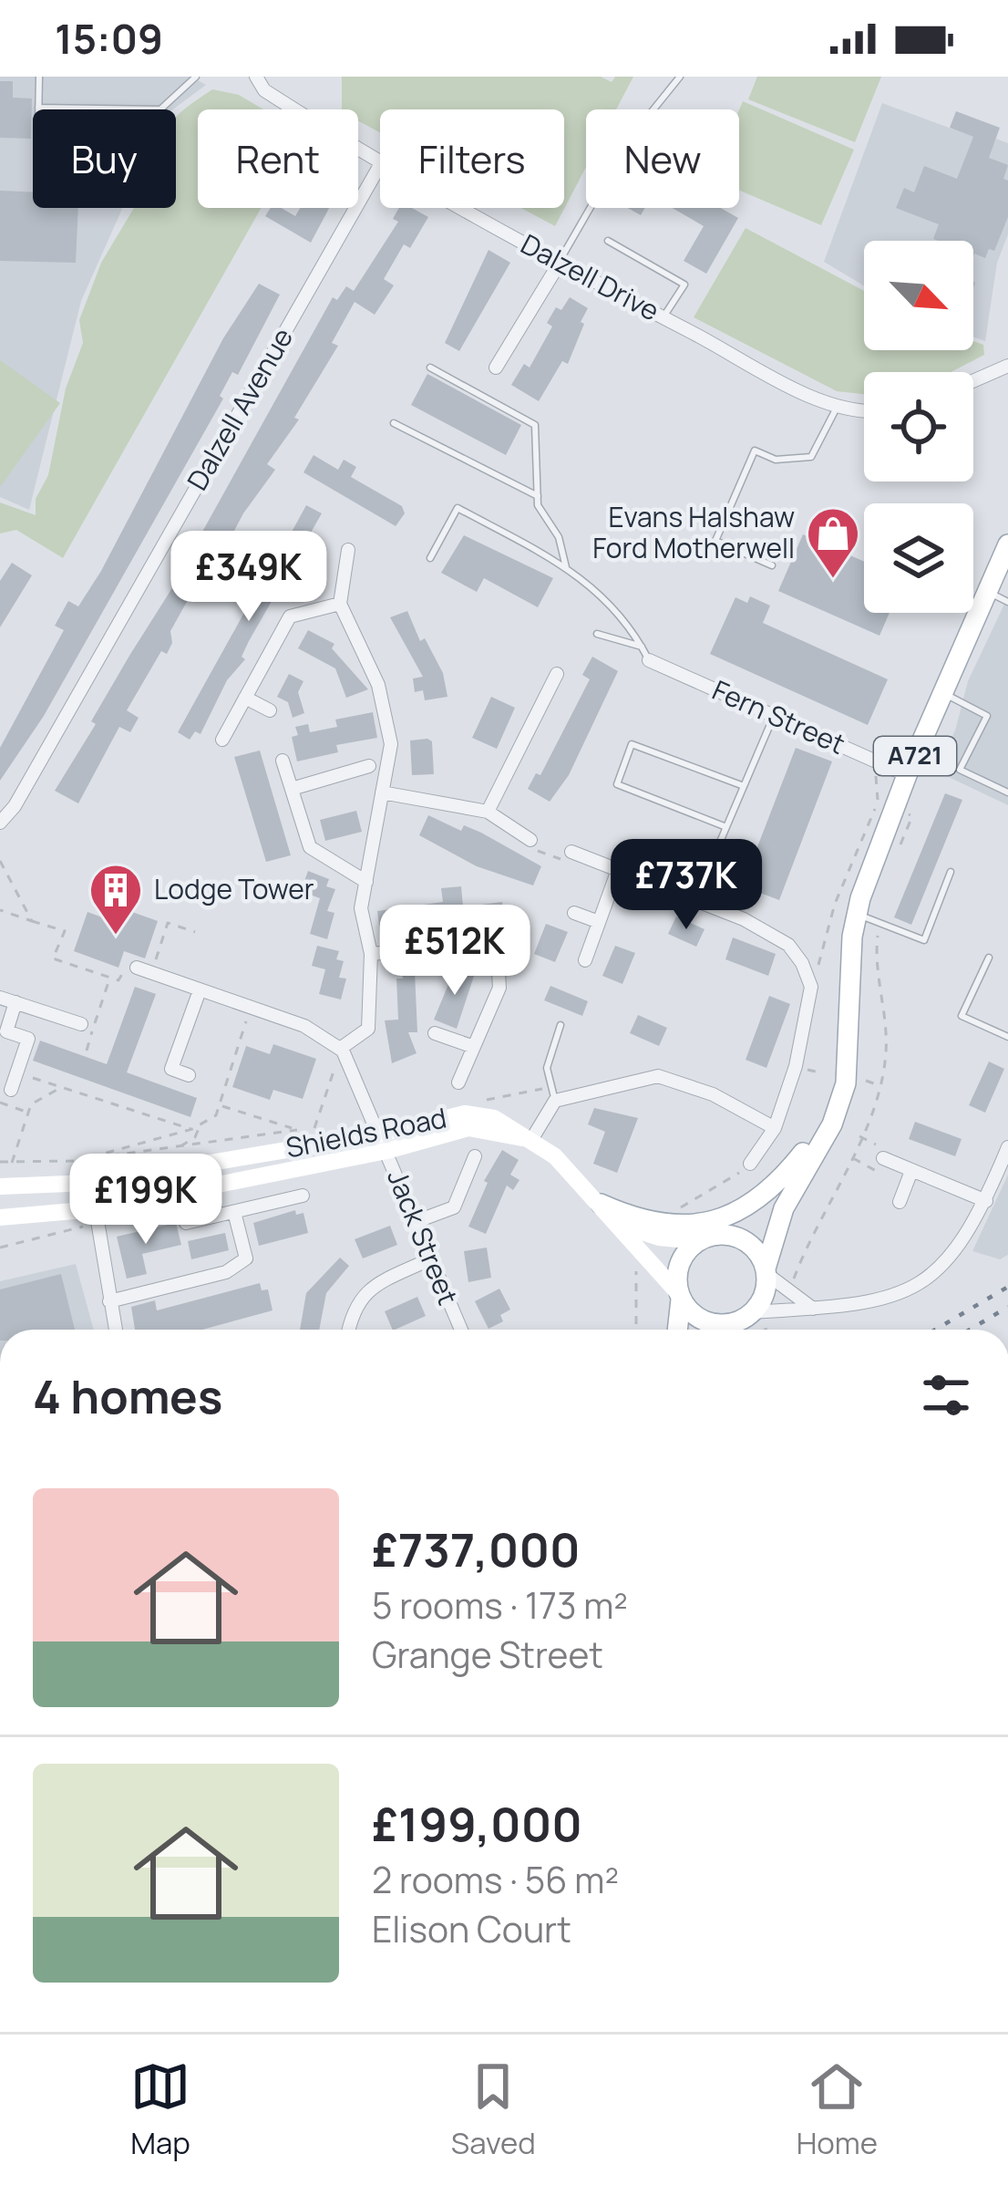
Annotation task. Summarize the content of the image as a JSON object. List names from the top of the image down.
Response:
{
  "streets": {
    "main road": ["A721", "Shields Road"],
    "street": [
      "Dalzell Drive",
      "Dalzell Avenue",
      "Fern Street",
      "Jack Street"
    ]
  },
  "crossings": [
    ["Dalzell Drive", "Dalzell Avenue"],
    ["Fern Street", "A721"],
    ["A721", "Shields Road"],
    ["Shields Road", "Jack Street"]
  ],
  "places": {
    "shop": ["Evans Halshaw Ford Motherwell"],
    "building": ["Lodge Tower"]
  },
  "north": "bottom right",
  "page": {
    "status": "15:09",
    "chip": [
      "Buy",
      "Rent",
      "Filters",
      "New"
    ],
    "price": [
      "£349K",
      "£737K",
      "£512K",
      "£199K"
    ],
    "heading": "4 homes",
    "list": [
      {
        "name": "£737,000",
        "note": "5 rooms · 173 m² · Grange Street"
      },
      {
        "name": "£199,000",
        "note": "2 rooms · 56 m² · Elison Court"
      }
    ],
    "tabs": ["Map", "Saved", "Home"]
  }
}
